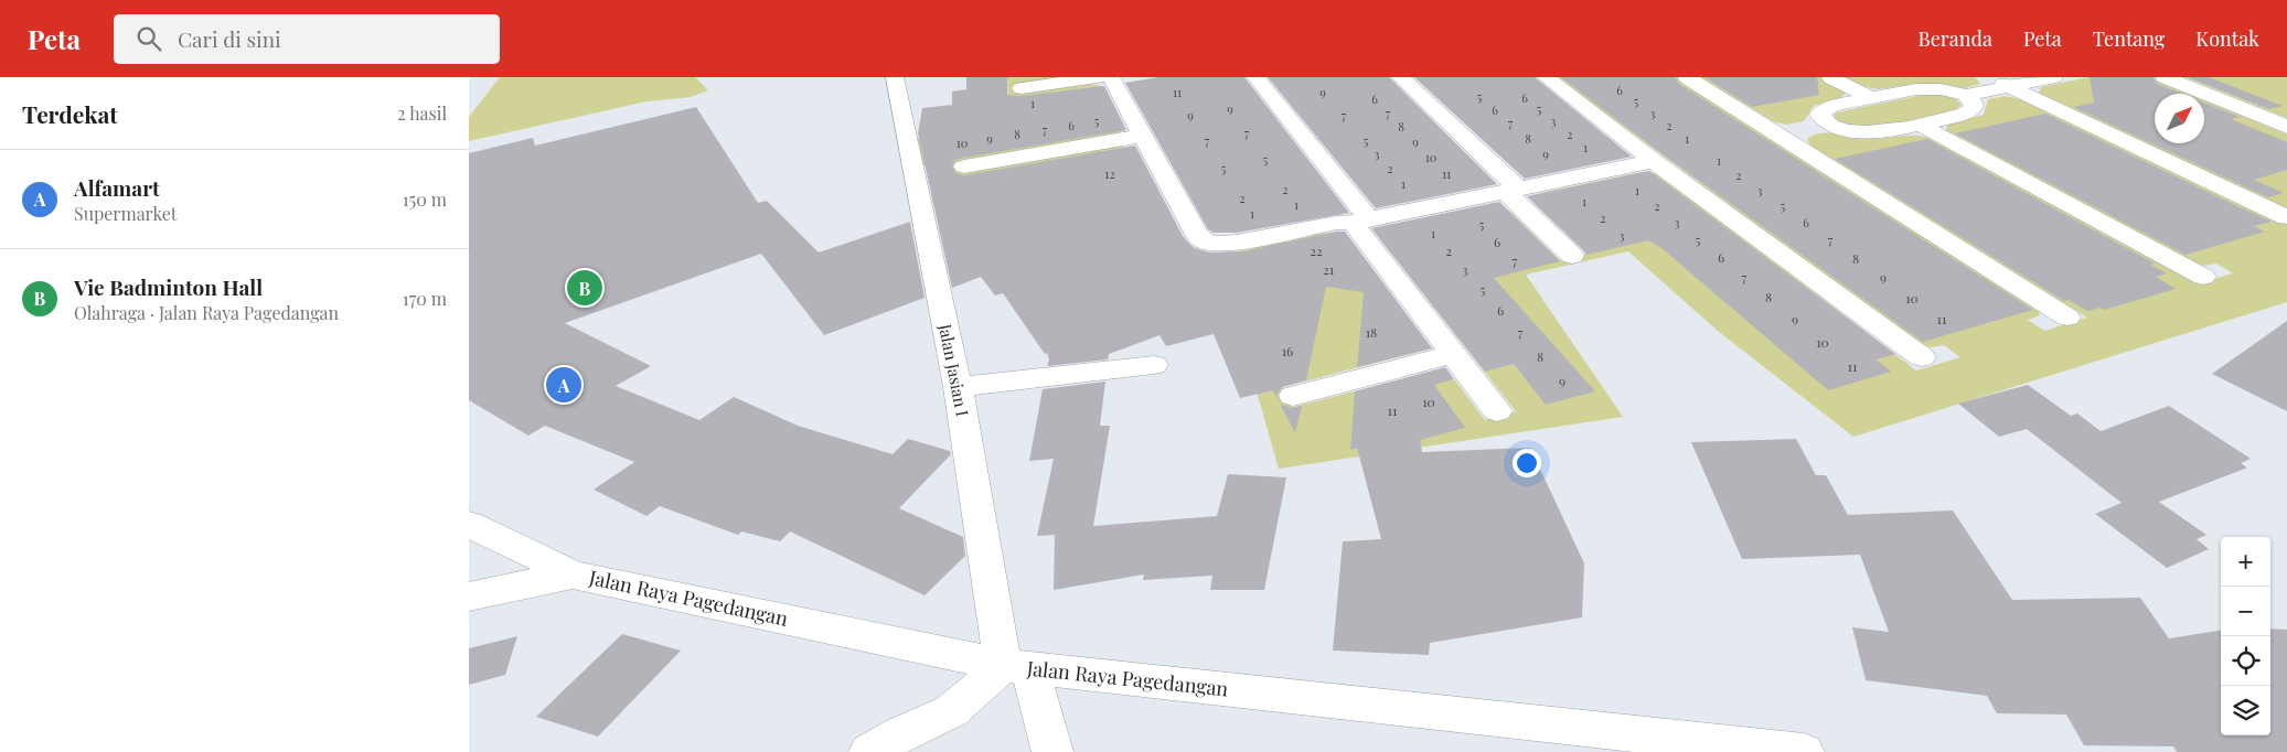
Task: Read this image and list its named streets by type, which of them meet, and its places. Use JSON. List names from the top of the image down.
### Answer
{
  "streets": {
    "street": ["Jalan Jasian I", "Jalan Raya Pagedangan"]
  },
  "crossings": [
    ["Jalan Jasian I", "Jalan Raya Pagedangan"]
  ],
  "house_numbers": [
    "6",
    "11",
    "9",
    "5",
    "6",
    "6",
    "5",
    "1",
    "9",
    "5",
    "6",
    "7",
    "3",
    "9",
    "7",
    "5",
    "3",
    "7",
    "6",
    "2",
    "8",
    "7",
    "7",
    "8",
    "2",
    "9",
    "8",
    "1",
    "7",
    "5",
    "9",
    "10",
    "1",
    "3",
    "9",
    "10",
    "5",
    "1",
    "5",
    "2",
    "12",
    "11",
    "2",
    "1",
    "2",
    "1",
    "3",
    "2",
    "1",
    "1",
    "2",
    "5",
    "1",
    "2",
    "3",
    "6",
    "5",
    "1",
    "3",
    "5",
    "7",
    "6",
    "22",
    "2",
    "6",
    "8",
    "7",
    "21",
    "3",
    "7",
    "9",
    "5",
    "8",
    "10",
    "6",
    "9",
    "11",
    "18",
    "7",
    "10",
    "16",
    "8",
    "11",
    "9",
    "10",
    "11"
  ],
  "north": "top right",
  "page": {
    "header": "Peta",
    "search": "Cari di sini",
    "nav": [
      "Beranda",
      "Peta",
      "Tentang",
      "Kontak"
    ],
    "heading": ["Terdekat", "2 hasil"],
    "list": [
      {
        "mark": "A",
        "name": "Alfamart",
        "note": "Supermarket",
        "value": "150 m"
      },
      {
        "mark": "B",
        "name": "Vie Badminton Hall",
        "note": "Olahraga · Jalan Raya Pagedangan",
        "value": "170 m"
      }
    ],
    "pins": ["B", "A"],
    "map_buttons": ["+", "−"]
  }
}
